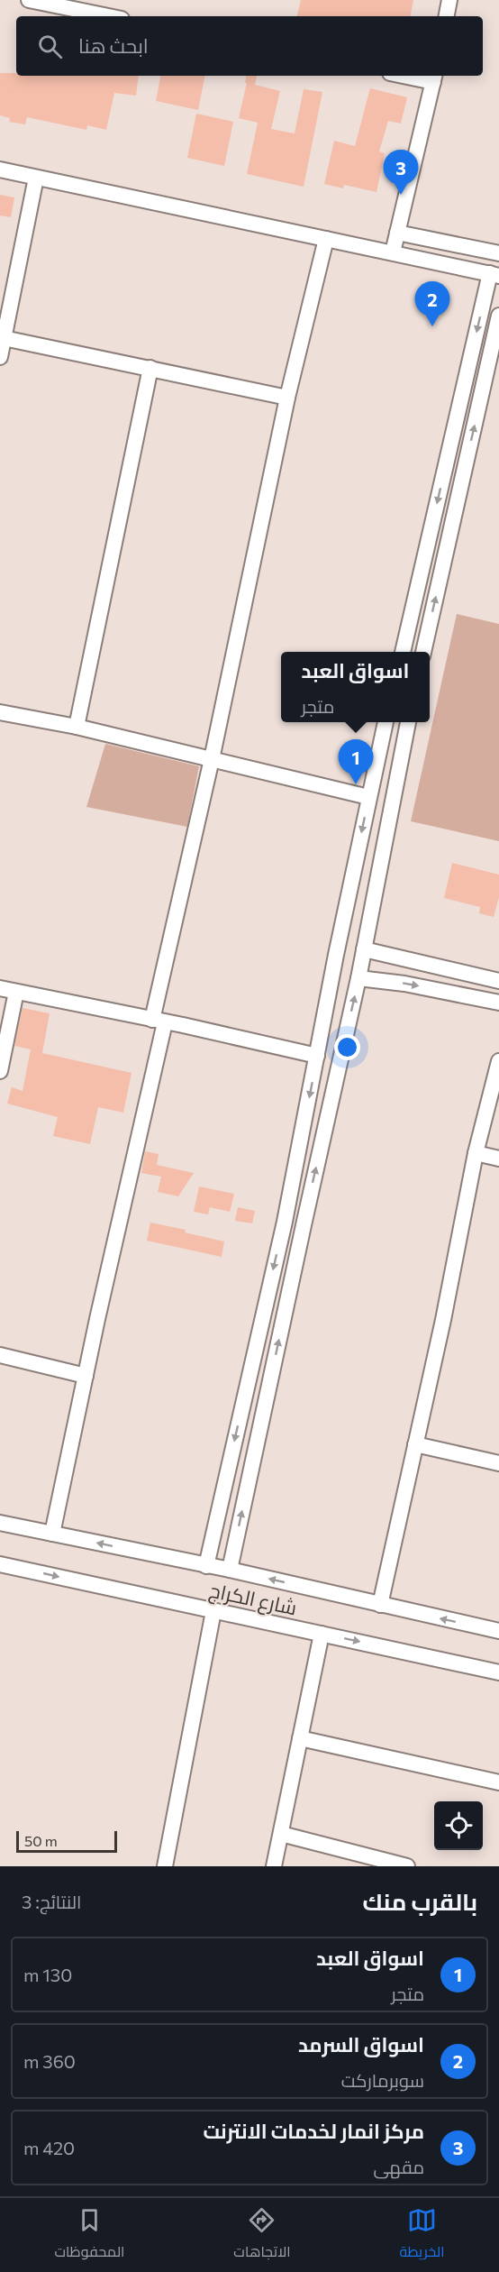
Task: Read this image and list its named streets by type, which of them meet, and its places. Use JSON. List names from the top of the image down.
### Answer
{
  "streets": {
    "street": ["شارع الكراج"]
  },
  "scale_bar": "50 m",
  "page": {
    "search": "ابحث هنا",
    "pins": ["3", "2", "1"],
    "popup": ["اسواق العبد", "متجر"],
    "scale": "50 m",
    "heading": ["بالقرب منك", "النتائج: 3"],
    "list": [
      {
        "mark": "1",
        "name": "اسواق العبد",
        "note": "متجر",
        "value": "130 m"
      },
      {
        "mark": "2",
        "name": "اسواق السرمد",
        "note": "سوبرماركت",
        "value": "360 m"
      },
      {
        "mark": "3",
        "name": "مركز انمار لخدمات الانترنت",
        "note": "مقهى",
        "value": "420 m"
      }
    ],
    "nav": ["الخريطة", "الاتجاهات", "المحفوظات"]
  }
}
